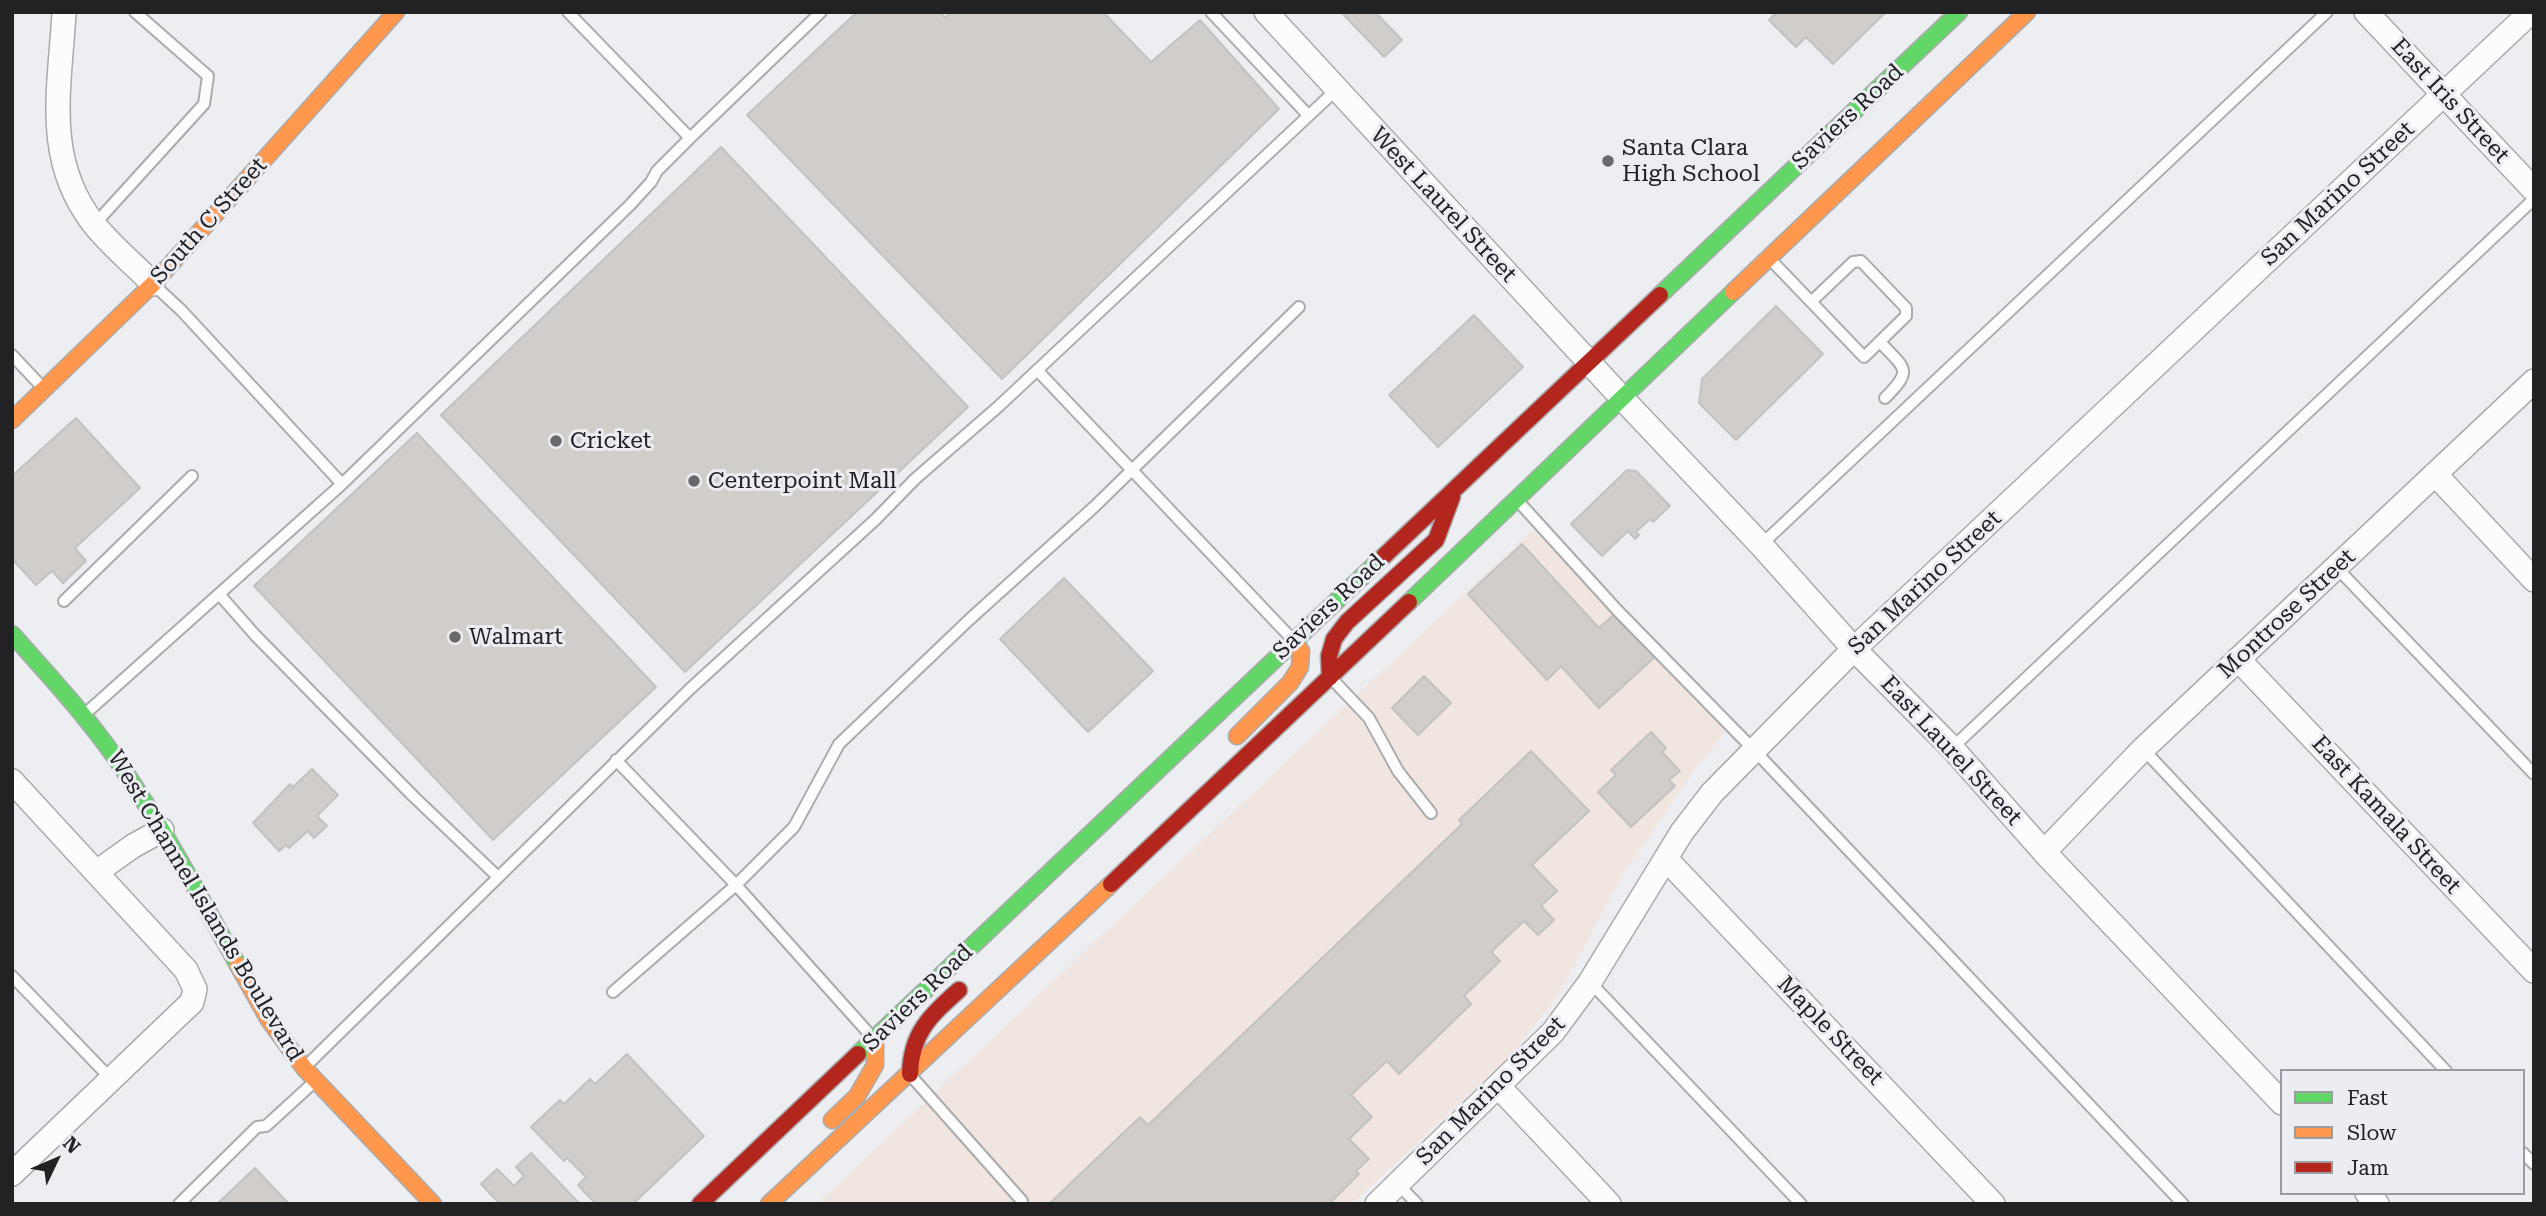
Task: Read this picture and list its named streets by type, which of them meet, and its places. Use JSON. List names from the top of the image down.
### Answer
{
  "streets": {
    "main road": ["Saviers Road", "South C Street", "West Channel Islands Boulevard"],
    "street": [
      "East Iris Street",
      "San Marino Street",
      "West Laurel Street",
      "Montrose Street",
      "East Laurel Street",
      "East Kamala Street",
      "Maple Street"
    ]
  },
  "crossings": [
    ["East Iris Street", "San Marino Street"],
    ["Saviers Road", "West Laurel Street"],
    ["Saviers Road", "East Laurel Street"],
    ["San Marino Street", "East Laurel Street"],
    ["San Marino Street", "Maple Street"],
    ["West Laurel Street", "East Laurel Street"],
    ["Montrose Street", "East Laurel Street"],
    ["Montrose Street", "East Kamala Street"]
  ],
  "places": [
    "Santa Clara High School",
    "Cricket",
    "Centerpoint Mall",
    "Walmart"
  ],
  "legend": ["Fast", "Slow", "Jam"],
  "north": "top right"
}
